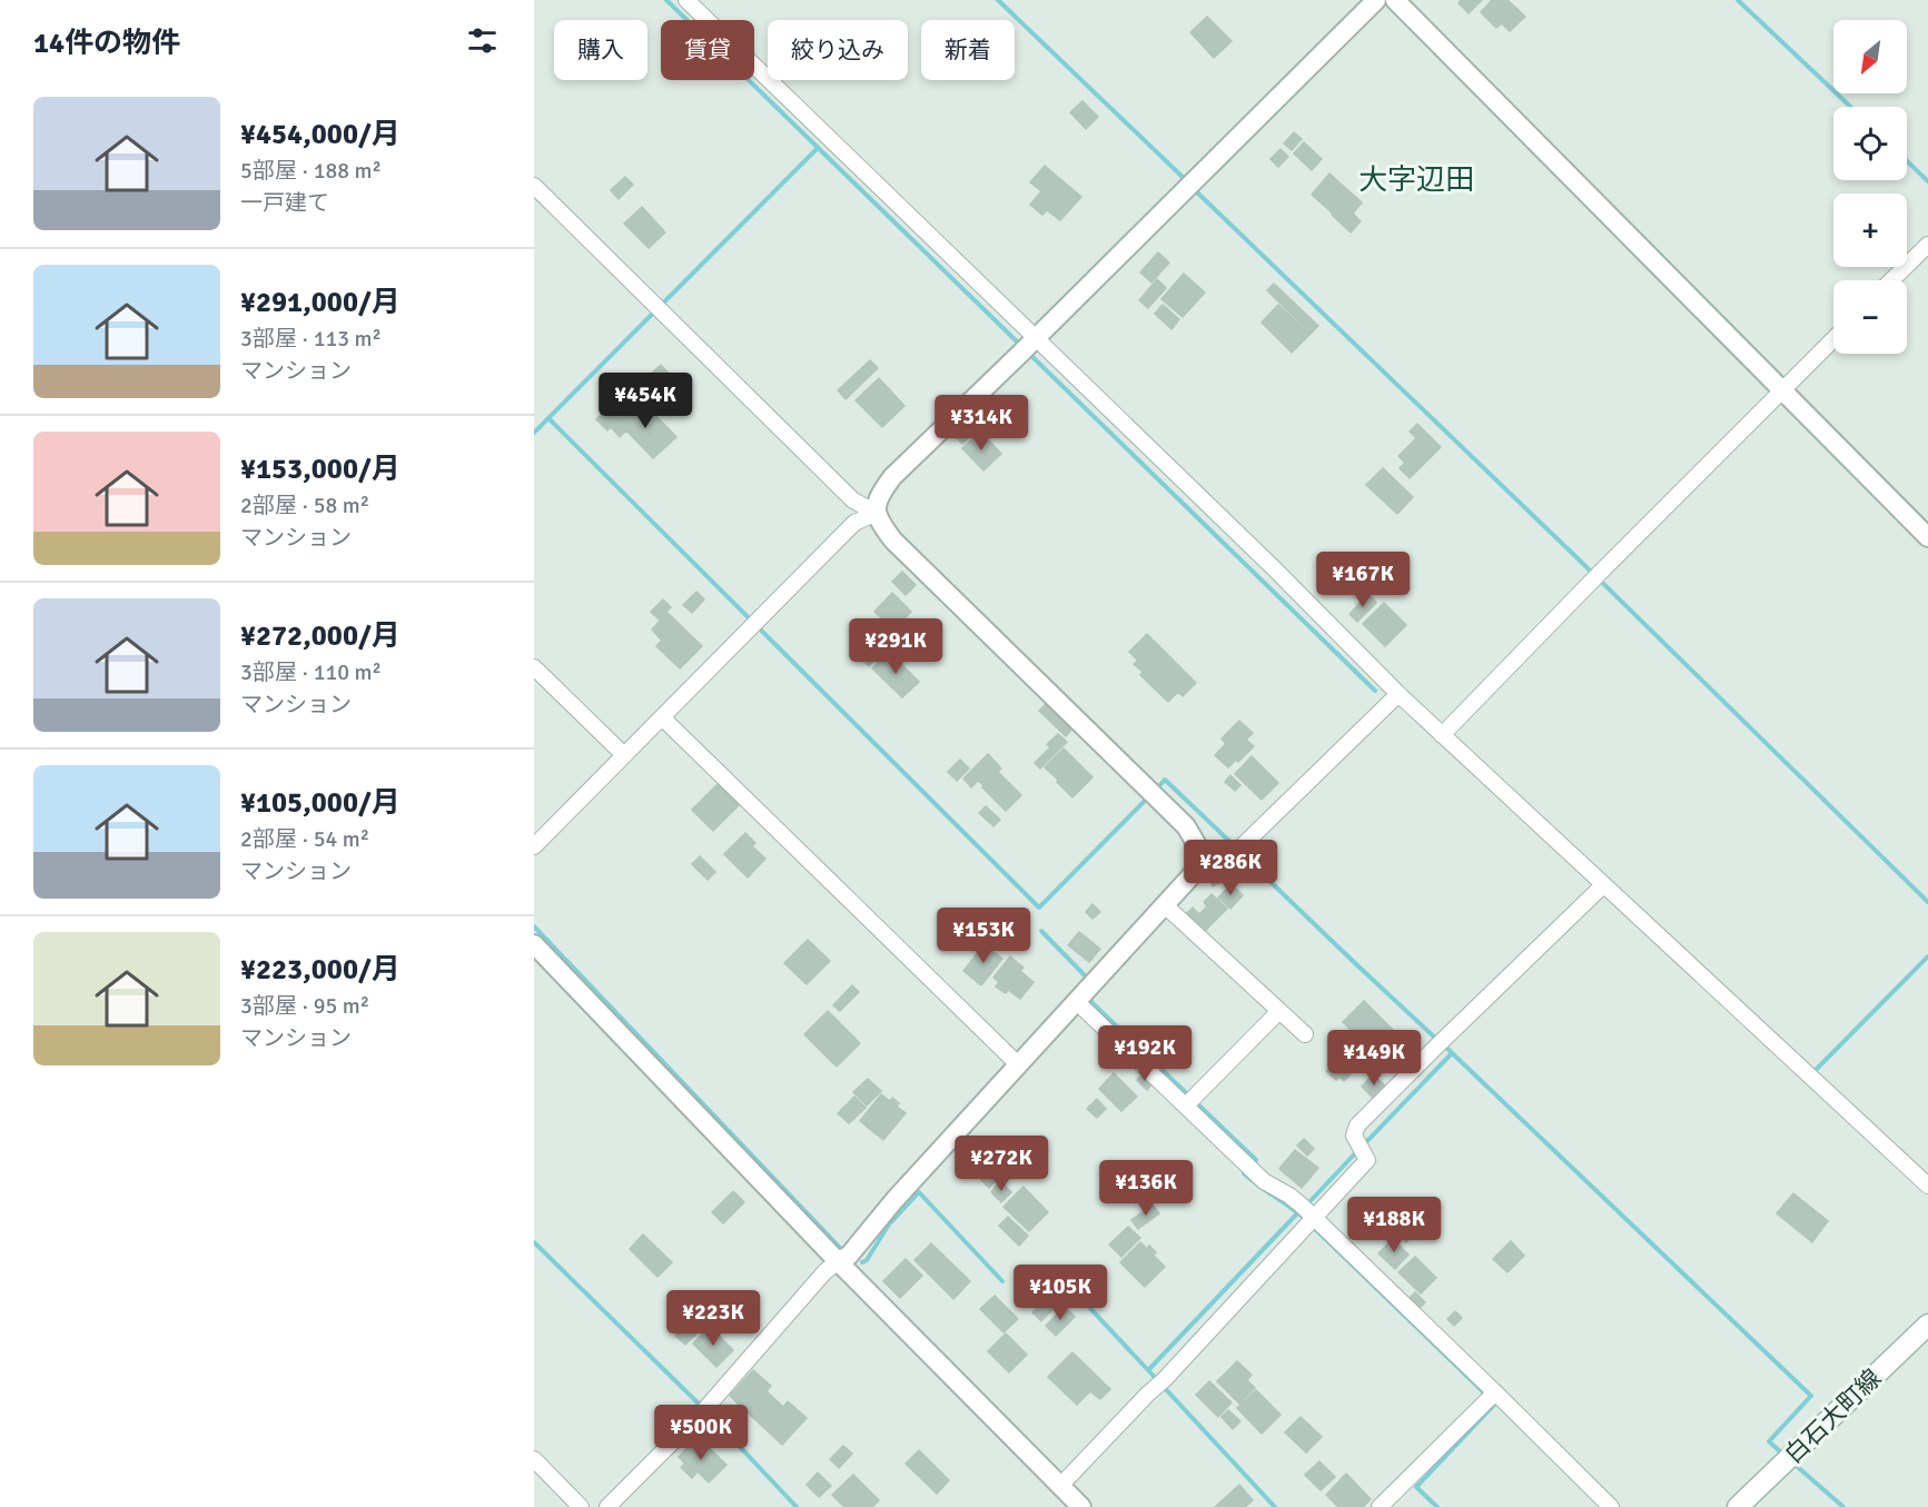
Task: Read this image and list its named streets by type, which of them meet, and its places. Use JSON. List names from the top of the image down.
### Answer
{
  "streets": {
    "main road": ["白石大町線"]
  },
  "districts": ["大字辺田"],
  "north": "bottom left",
  "page": {
    "heading": "14件の物件",
    "map_buttons": ["+", "−"],
    "chip": [
      "購入",
      "賃貸",
      "絞り込み",
      "新着"
    ],
    "list": [
      {
        "name": "¥454,000/月",
        "note": "5部屋 · 188 m² · 一戸建て"
      },
      {
        "name": "¥291,000/月",
        "note": "3部屋 · 113 m² · マンション"
      },
      {
        "name": "¥153,000/月",
        "note": "2部屋 · 58 m² · マンション"
      },
      {
        "name": "¥272,000/月",
        "note": "3部屋 · 110 m² · マンション"
      },
      {
        "name": "¥105,000/月",
        "note": "2部屋 · 54 m² · マンション"
      },
      {
        "name": "¥223,000/月",
        "note": "3部屋 · 95 m² · マンション"
      }
    ],
    "price": [
      "¥454K",
      "¥314K",
      "¥167K",
      "¥291K",
      "¥286K",
      "¥153K",
      "¥192K",
      "¥149K",
      "¥272K",
      "¥136K",
      "¥188K",
      "¥105K",
      "¥223K",
      "¥500K"
    ]
  }
}
